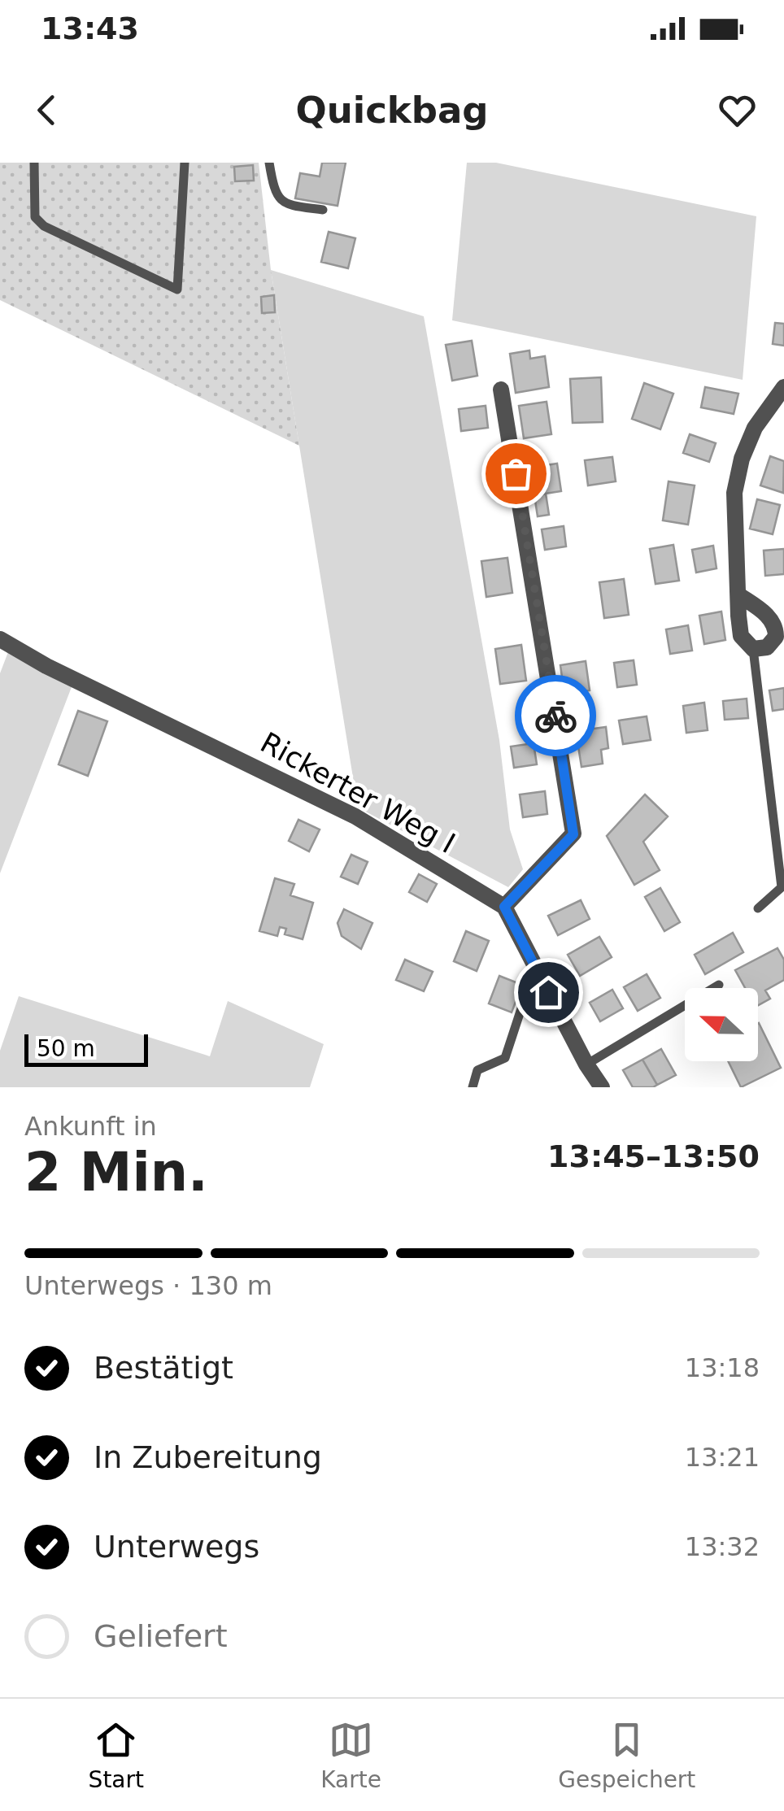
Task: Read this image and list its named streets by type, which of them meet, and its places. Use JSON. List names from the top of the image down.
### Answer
{
  "streets": {
    "street": ["Rickerter Weg I"]
  },
  "scale_bar": "50 m",
  "north": "left",
  "page": {
    "status": "13:43",
    "header": "Quickbag",
    "scale": "50 m",
    "heading": ["2 Min.", "Ankunft in", "13:45–13:50"],
    "bar": "Unterwegs · 130 m",
    "list": [
      ["Bestätigt", "13:18"],
      ["In Zubereitung", "13:21"],
      ["Unterwegs", "13:32"],
      "Geliefert"
    ],
    "tabs": ["Start", "Karte", "Gespeichert"]
  }
}
